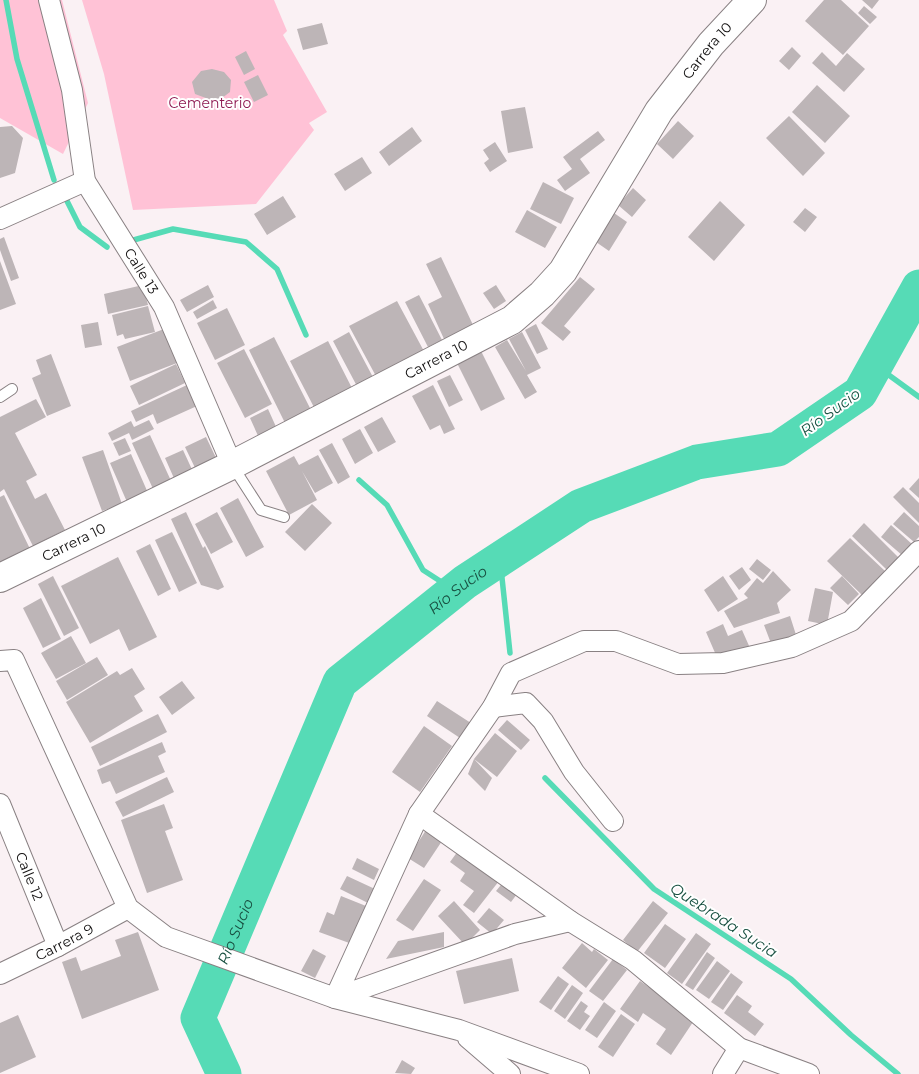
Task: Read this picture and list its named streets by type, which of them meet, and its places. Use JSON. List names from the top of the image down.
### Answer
{
  "streets": {
    "main road": ["Carrera 10"],
    "street": ["Calle 13", "Calle 12", "Carrera 9"]
  },
  "crossings": [
    ["Carrera 10", "Calle 13"],
    ["Calle 12", "Carrera 9"]
  ],
  "water": ["Río Sucio", "Quebrada Sucia"],
  "parks": ["Cementerio"]
}
